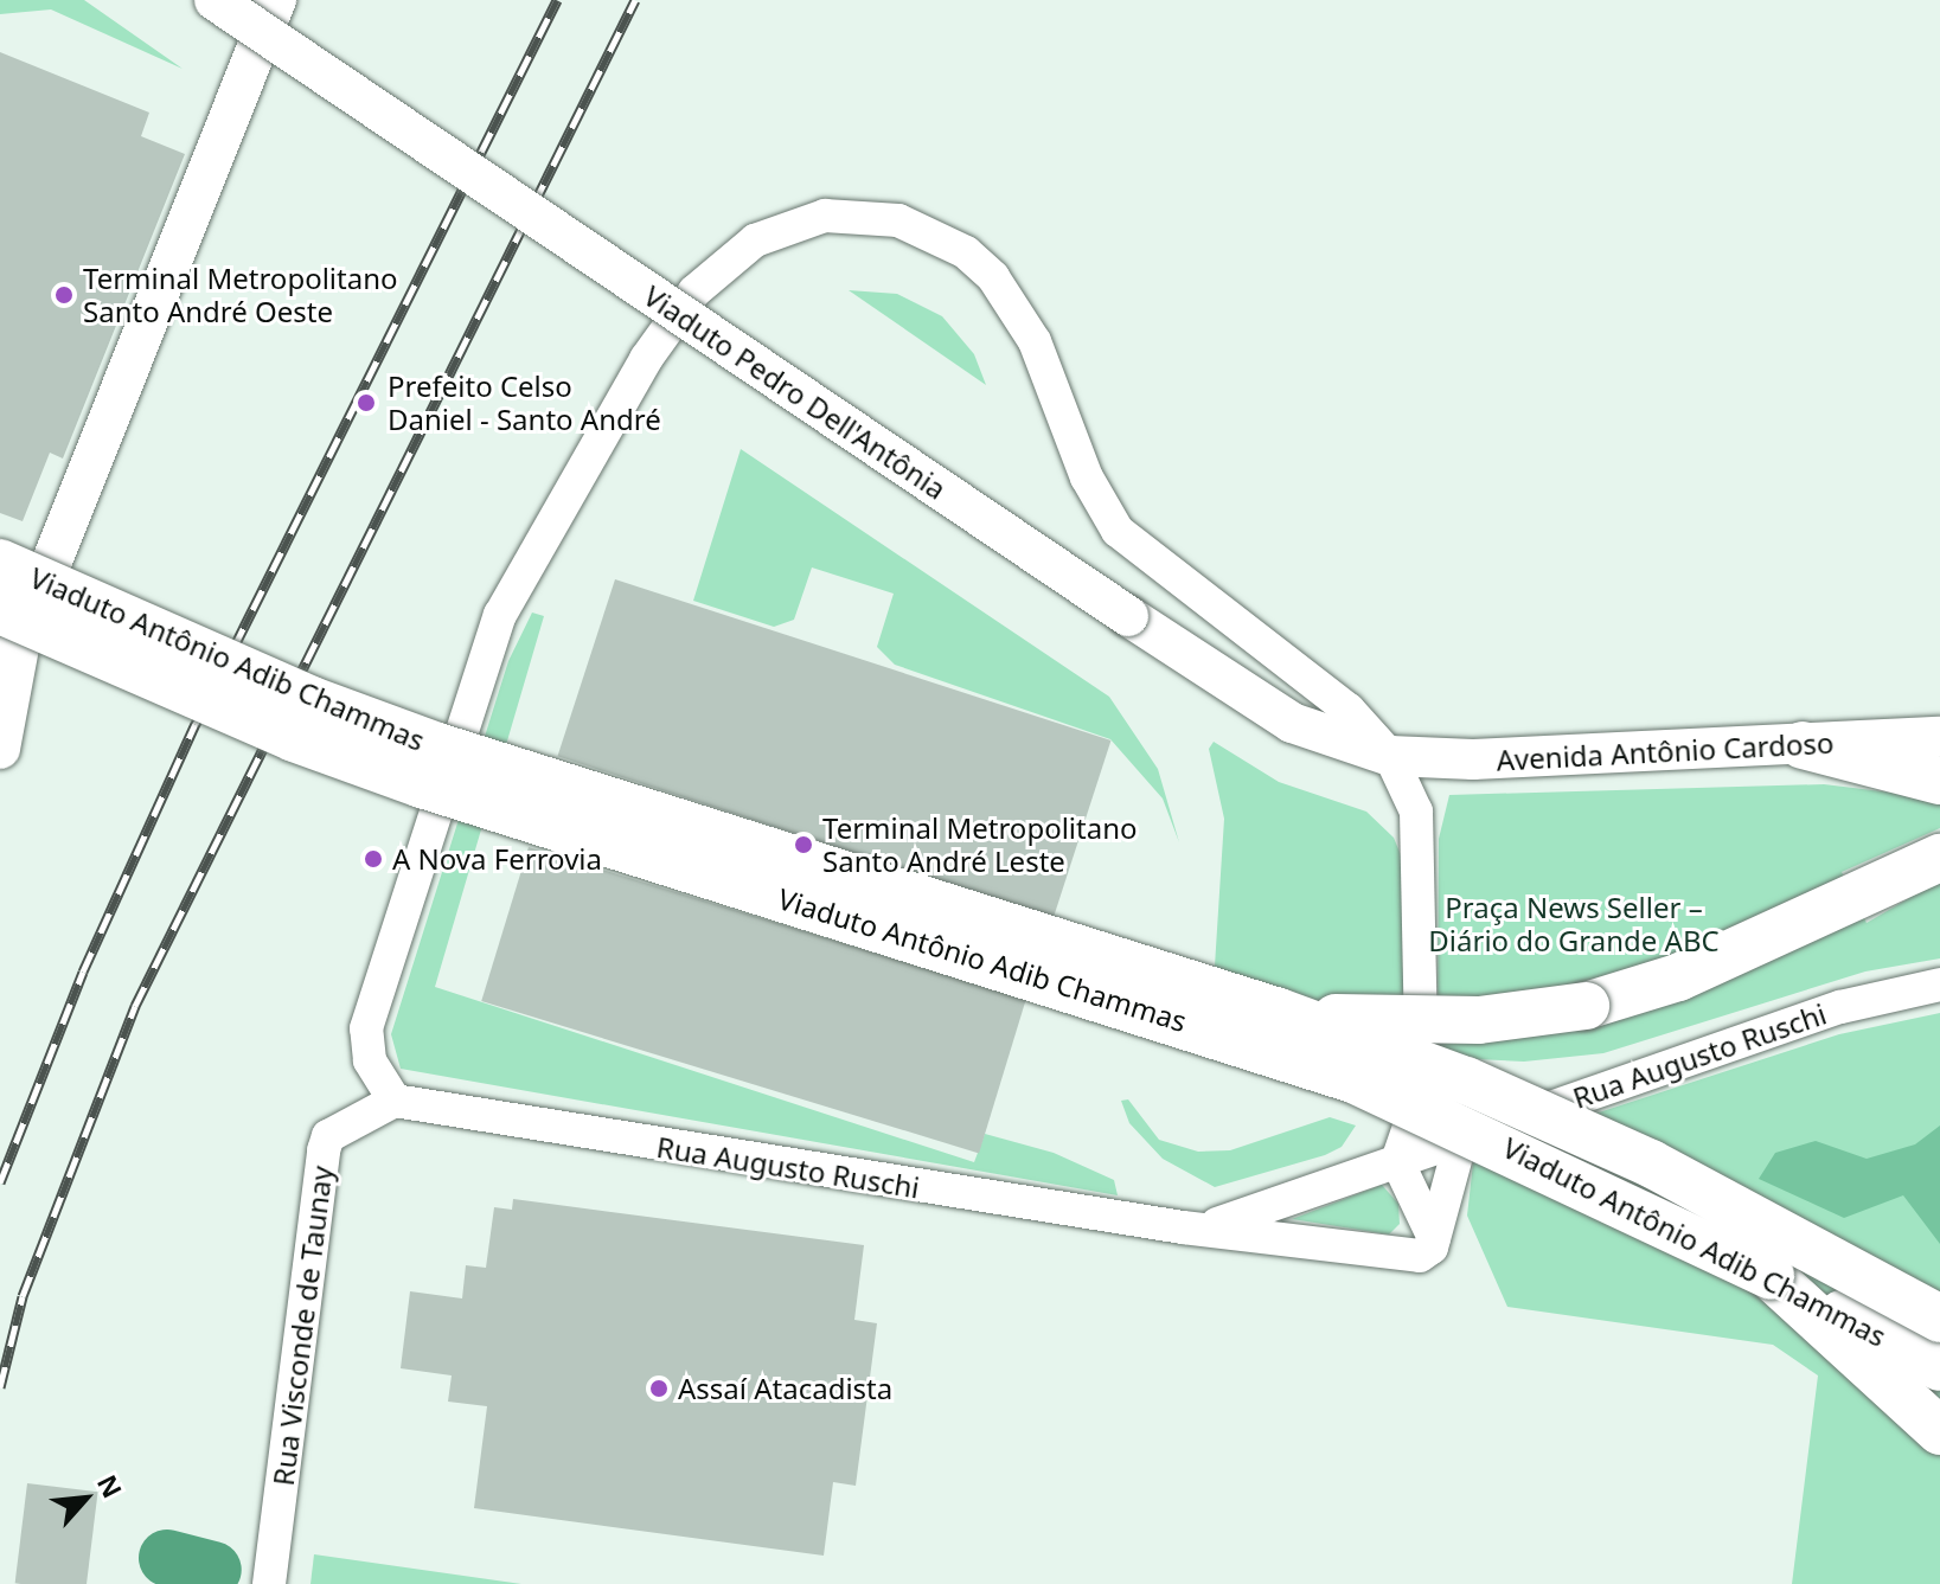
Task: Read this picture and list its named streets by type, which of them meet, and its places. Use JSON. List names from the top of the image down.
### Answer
{
  "streets": {
    "highway": ["Viaduto Antônio Adib Chammas"],
    "main road": ["Viaduto Pedro Dell'Antônia", "Avenida Antônio Cardoso"],
    "street": ["Rua Augusto Ruschi", "Rua Visconde de Taunay"]
  },
  "crossings": [
    ["Viaduto Pedro Dell'Antônia", "Avenida Antônio Cardoso"],
    ["Rua Augusto Ruschi", "Rua Visconde de Taunay"]
  ],
  "parks": ["Praça News Seller – Diário do Grande ABC"],
  "places": [
    "Terminal Metropolitano Santo André Oeste",
    "Prefeito Celso Daniel - Santo André",
    "Terminal Metropolitano Santo André Leste",
    "A Nova Ferrovia",
    "Assaí Atacadista"
  ],
  "north": "top right"
}
